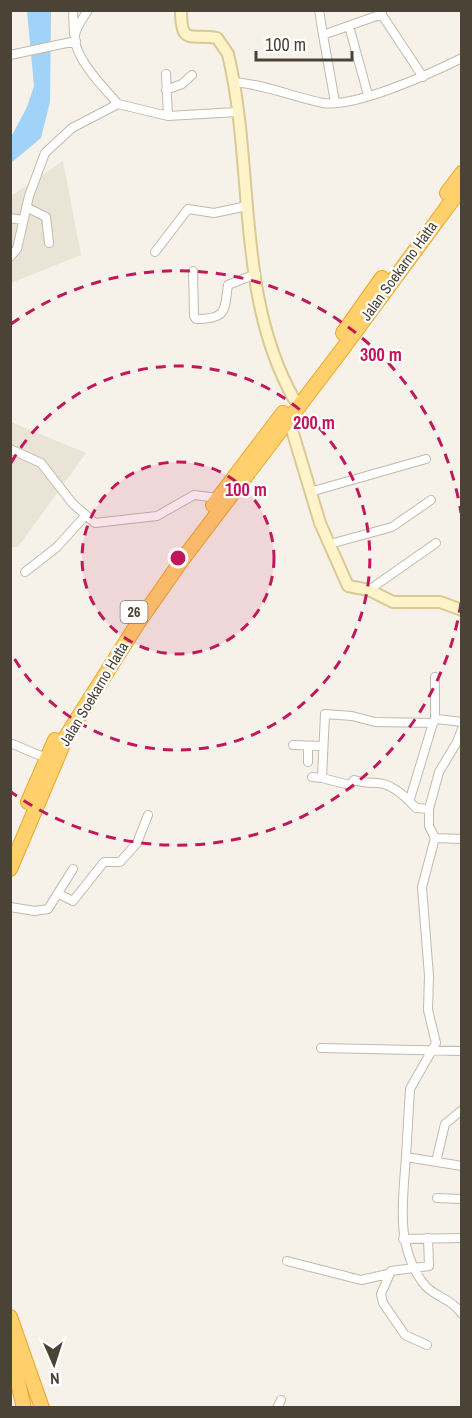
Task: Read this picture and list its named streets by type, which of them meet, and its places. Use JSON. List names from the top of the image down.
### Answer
{
  "streets": {
    "highway": ["Jalan Soekarno Hatta", "26"]
  },
  "scale_bar": "100 m",
  "north": "bottom",
  "rings": ["300 m", "200 m", "100 m"]
}
